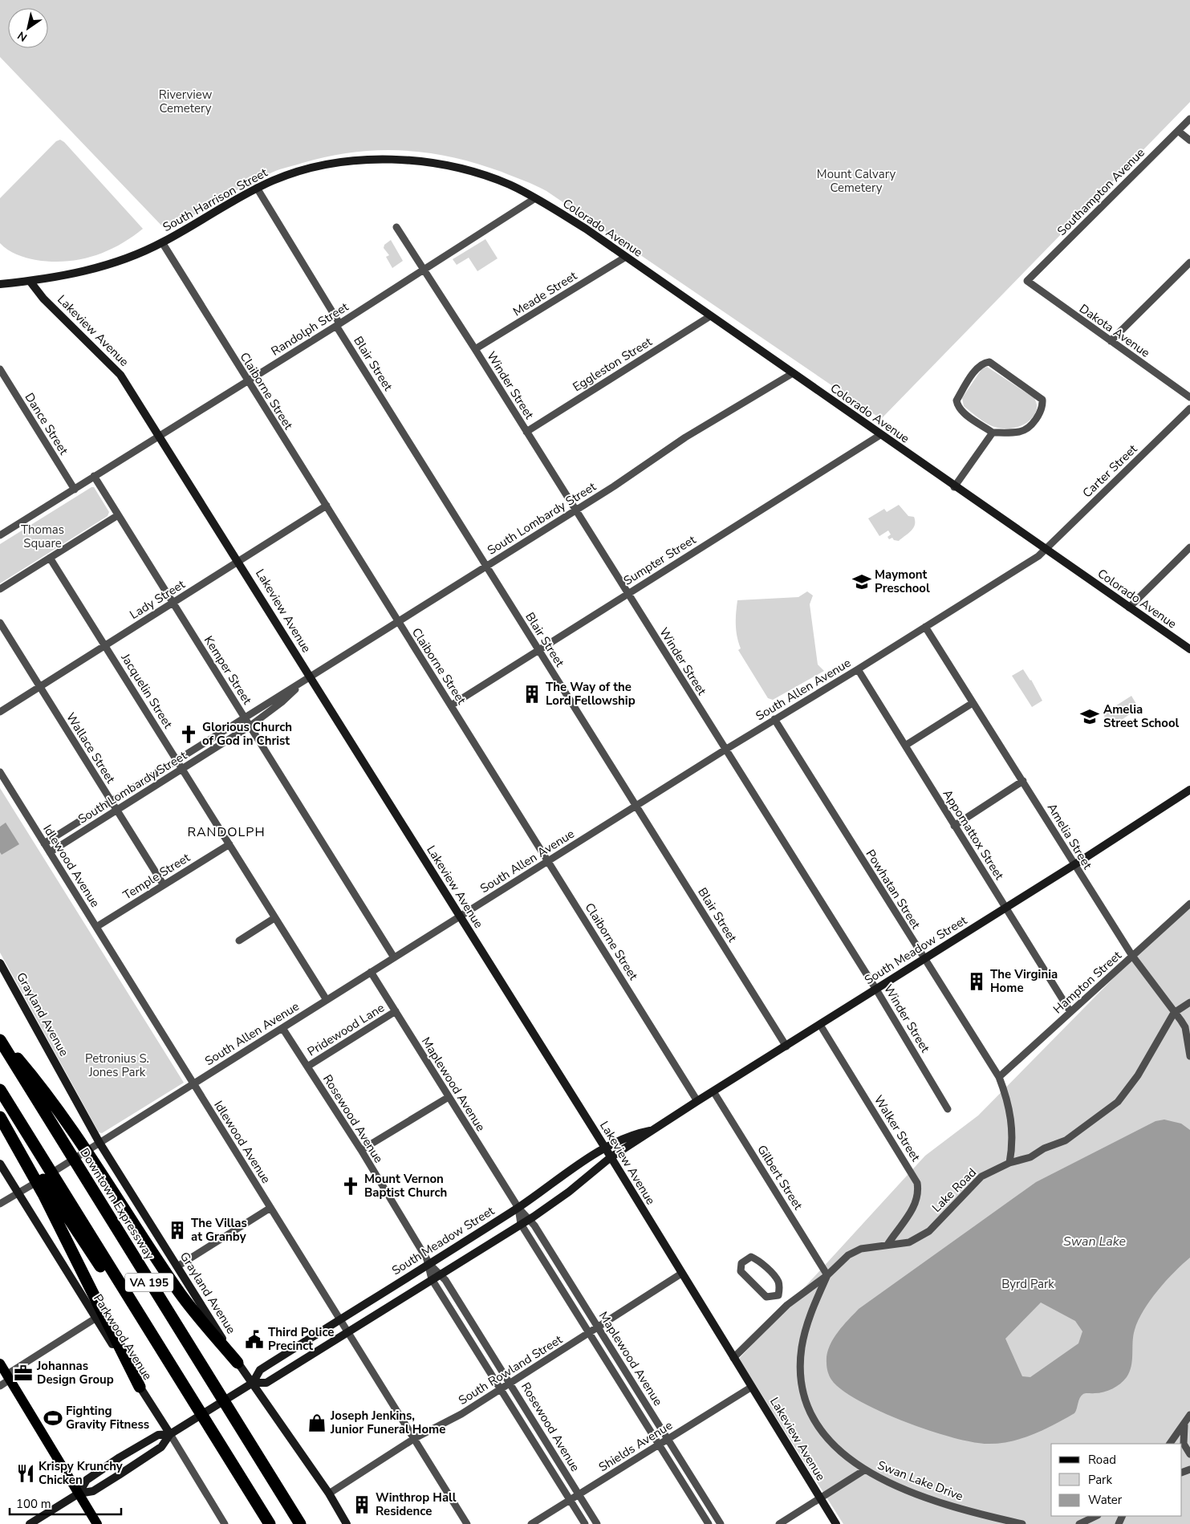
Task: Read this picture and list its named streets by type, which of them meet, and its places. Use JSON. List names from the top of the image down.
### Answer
{
  "streets": {
    "highway": ["Downtown Expressway", "VA 195"],
    "street": [
      "Southampton Avenue",
      "South Harrison Street",
      "Colorado Avenue",
      "Meade Street",
      "Randolph Street",
      "Lakeview Avenue",
      "Dakota Avenue",
      "Blair Street",
      "Eggleston Street",
      "Winder Street",
      "Claiborne Street",
      "Dance Street",
      "Carter Street",
      "South Lombardy Street",
      "Sumpter Street",
      "Lady Street",
      "Kemper Street",
      "South Allen Avenue",
      "Jacquelin Street",
      "Wallace Street",
      "Appomattox Street",
      "Amelia Street",
      "Idlewood Avenue",
      "Temple Street",
      "Powhatan Street",
      "South Meadow Street",
      "Hampton Street",
      "Grayland Avenue",
      "Pridewood Lane",
      "Maplewood Avenue",
      "Rosewood Avenue",
      "Walker Street",
      "Gilbert Street",
      "Lake Road",
      "Parkwood Avenue",
      "South Rowland Street",
      "Shields Avenue",
      "Swan Lake Drive"
    ]
  },
  "crossings": [
    ["Southampton Avenue", "Dakota Avenue"],
    ["South Harrison Street", "Colorado Avenue"],
    ["South Harrison Street", "Randolph Street"],
    ["South Harrison Street", "Lakeview Avenue"],
    ["South Harrison Street", "Blair Street"],
    ["South Harrison Street", "Claiborne Street"],
    ["Colorado Avenue", "Meade Street"],
    ["Colorado Avenue", "Randolph Street"],
    ["Colorado Avenue", "Eggleston Street"],
    ["Colorado Avenue", "Carter Street"],
    ["Colorado Avenue", "South Lombardy Street"],
    ["Colorado Avenue", "Sumpter Street"],
    ["Colorado Avenue", "South Allen Avenue"],
    ["Meade Street", "Winder Street"],
    ["Randolph Street", "Lakeview Avenue"],
    ["Randolph Street", "Blair Street"],
    ["Randolph Street", "Winder Street"],
    ["Randolph Street", "Claiborne Street"],
    ["Randolph Street", "Dance Street"],
    ["Randolph Street", "Kemper Street"],
    ["Lakeview Avenue", "South Lombardy Street"],
    ["Lakeview Avenue", "Lady Street"],
    ["Lakeview Avenue", "South Allen Avenue"],
    ["Lakeview Avenue", "South Meadow Street"],
    ["Lakeview Avenue", "Lake Road"],
    ["Lakeview Avenue", "South Rowland Street"],
    ["Lakeview Avenue", "Shields Avenue"],
    ["Blair Street", "South Lombardy Street"],
    ["Blair Street", "Sumpter Street"],
    ["Blair Street", "South Allen Avenue"],
    ["Blair Street", "South Meadow Street"],
    ["Eggleston Street", "Winder Street"],
    ["Winder Street", "South Lombardy Street"],
    ["Winder Street", "Sumpter Street"],
    ["Winder Street", "South Allen Avenue"],
    ["Winder Street", "South Meadow Street"],
    ["Claiborne Street", "South Lombardy Street"],
    ["Claiborne Street", "Sumpter Street"],
    ["Claiborne Street", "Lady Street"],
    ["Claiborne Street", "South Allen Avenue"],
    ["Claiborne Street", "South Meadow Street"],
    ["Carter Street", "South Allen Avenue"],
    ["South Lombardy Street", "Kemper Street"],
    ["South Lombardy Street", "Jacquelin Street"],
    ["South Lombardy Street", "Wallace Street"],
    ["South Lombardy Street", "Idlewood Avenue"],
    ["Lady Street", "Kemper Street"],
    ["Lady Street", "Jacquelin Street"],
    ["Lady Street", "Wallace Street"],
    ["Kemper Street", "South Allen Avenue"],
    ["South Allen Avenue", "Jacquelin Street"],
    ["South Allen Avenue", "Appomattox Street"],
    ["South Allen Avenue", "Amelia Street"],
    ["South Allen Avenue", "Idlewood Avenue"],
    ["South Allen Avenue", "Powhatan Street"],
    ["South Allen Avenue", "Grayland Avenue"],
    ["South Allen Avenue", "Maplewood Avenue"],
    ["South Allen Avenue", "Rosewood Avenue"],
    ["South Allen Avenue", "Parkwood Avenue"],
    ["Jacquelin Street", "Temple Street"],
    ["Wallace Street", "Temple Street"],
    ["Appomattox Street", "South Meadow Street"],
    ["Appomattox Street", "Hampton Street"],
    ["Amelia Street", "South Meadow Street"],
    ["Amelia Street", "Hampton Street"],
    ["Amelia Street", "Lake Road"],
    ["Idlewood Avenue", "Temple Street"],
    ["Idlewood Avenue", "South Meadow Street"],
    ["Idlewood Avenue", "South Rowland Street"],
    ["Powhatan Street", "South Meadow Street"],
    ["Powhatan Street", "Hampton Street"],
    ["Powhatan Street", "Lake Road"],
    ["South Meadow Street", "Grayland Avenue"],
    ["South Meadow Street", "Maplewood Avenue"],
    ["South Meadow Street", "Rosewood Avenue"],
    ["South Meadow Street", "Walker Street"],
    ["South Meadow Street", "Gilbert Street"],
    ["South Meadow Street", "Parkwood Avenue"],
    ["Grayland Avenue", "South Rowland Street"],
    ["Pridewood Lane", "Maplewood Avenue"],
    ["Pridewood Lane", "Rosewood Avenue"],
    ["Maplewood Avenue", "South Rowland Street"],
    ["Maplewood Avenue", "Shields Avenue"],
    ["Rosewood Avenue", "South Rowland Street"],
    ["Rosewood Avenue", "Shields Avenue"],
    ["Walker Street", "Lake Road"],
    ["Gilbert Street", "Lake Road"],
    ["Gilbert Street", "Swan Lake Drive"],
    ["Lake Road", "Swan Lake Drive"]
  ],
  "districts": ["RANDOLPH"],
  "water": ["Swan Lake"],
  "parks": [
    "Riverview Cemetery",
    "Mount Calvary Cemetery",
    "Thomas Square",
    "Petronius S. Jones Park",
    "Byrd Park"
  ],
  "places": {
    "school or university": ["Maymont Preschool", "Amelia Street School"],
    "building": [
      "The Way of the Lord Fellowship",
      "The Virginia Home",
      "The Villas at Granby",
      "Winthrop Hall Residence"
    ],
    "church": ["Glorious Church of God in Christ", "Mount Vernon Baptist Church"],
    "public building": ["Third Police Precinct"],
    "office": ["Johannas Design Group"],
    "sports": ["Fighting Gravity Fitness"],
    "shop": ["Joseph Jenkins, Junior Funeral Home"],
    "restaurant": ["Krispy Krunchy Chicken"]
  },
  "legend": ["Road", "Park", "Water"],
  "scale_bar": "100 m",
  "north": "bottom left"
}
